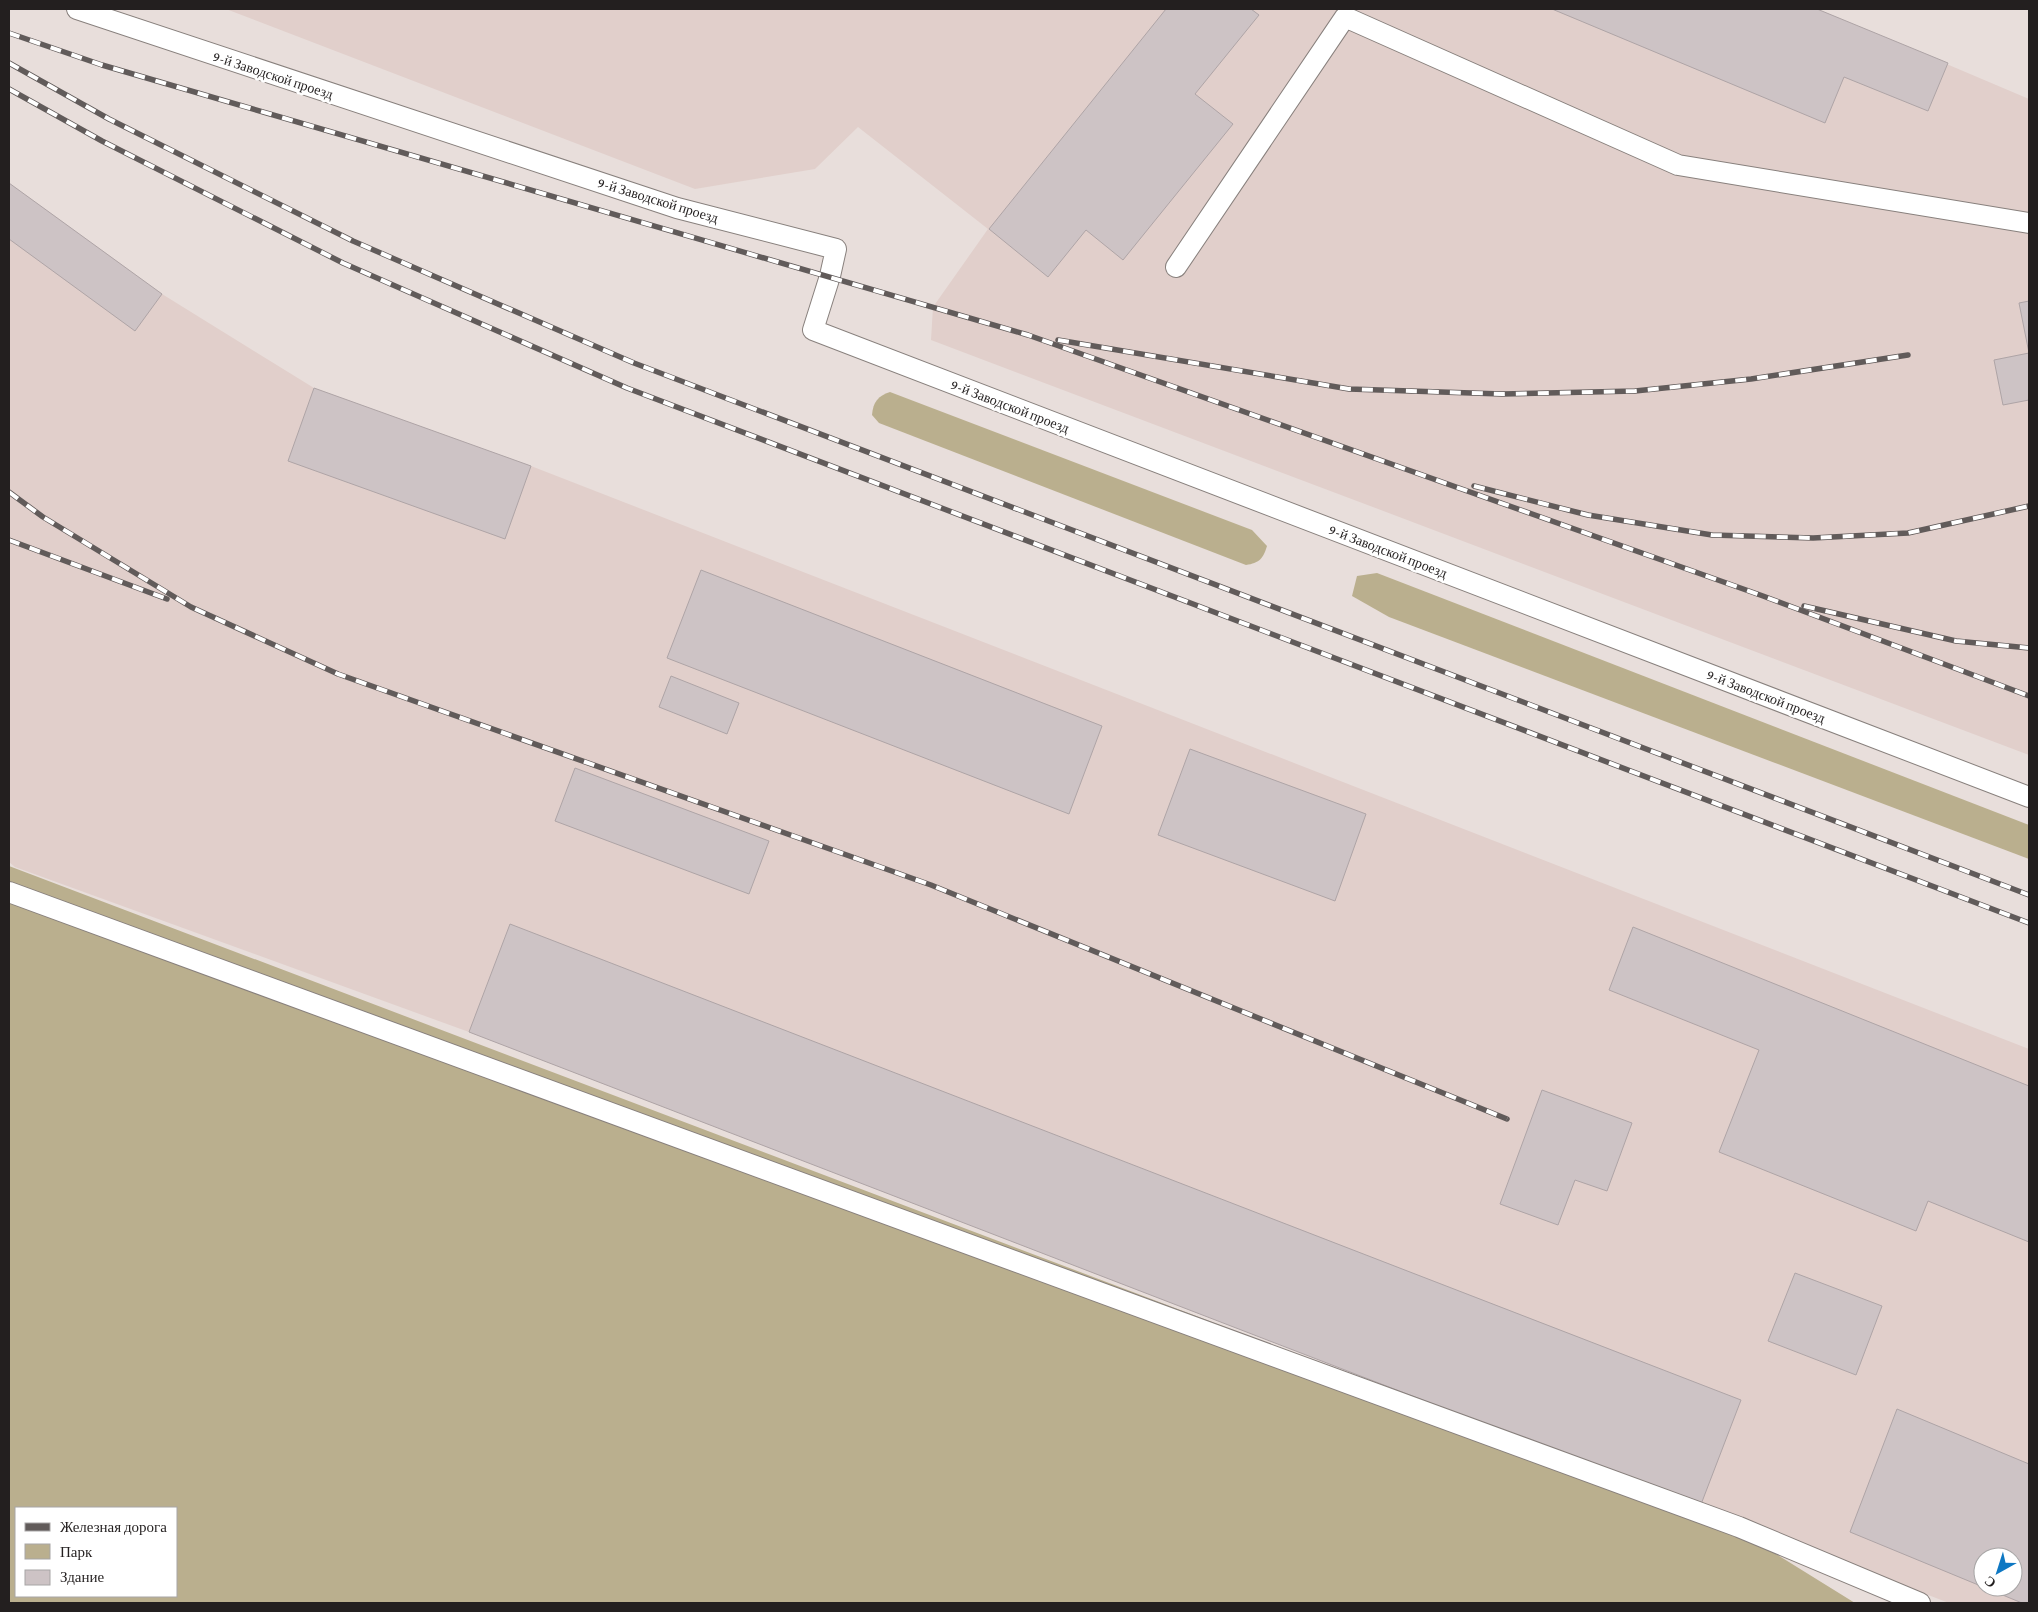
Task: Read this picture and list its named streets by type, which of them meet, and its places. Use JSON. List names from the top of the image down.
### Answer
{
  "streets": {
    "lane": ["9-й Заводской проезд"]
  },
  "legend": ["Железная дорога", "Парк", "Здание"],
  "north": "bottom left"
}
